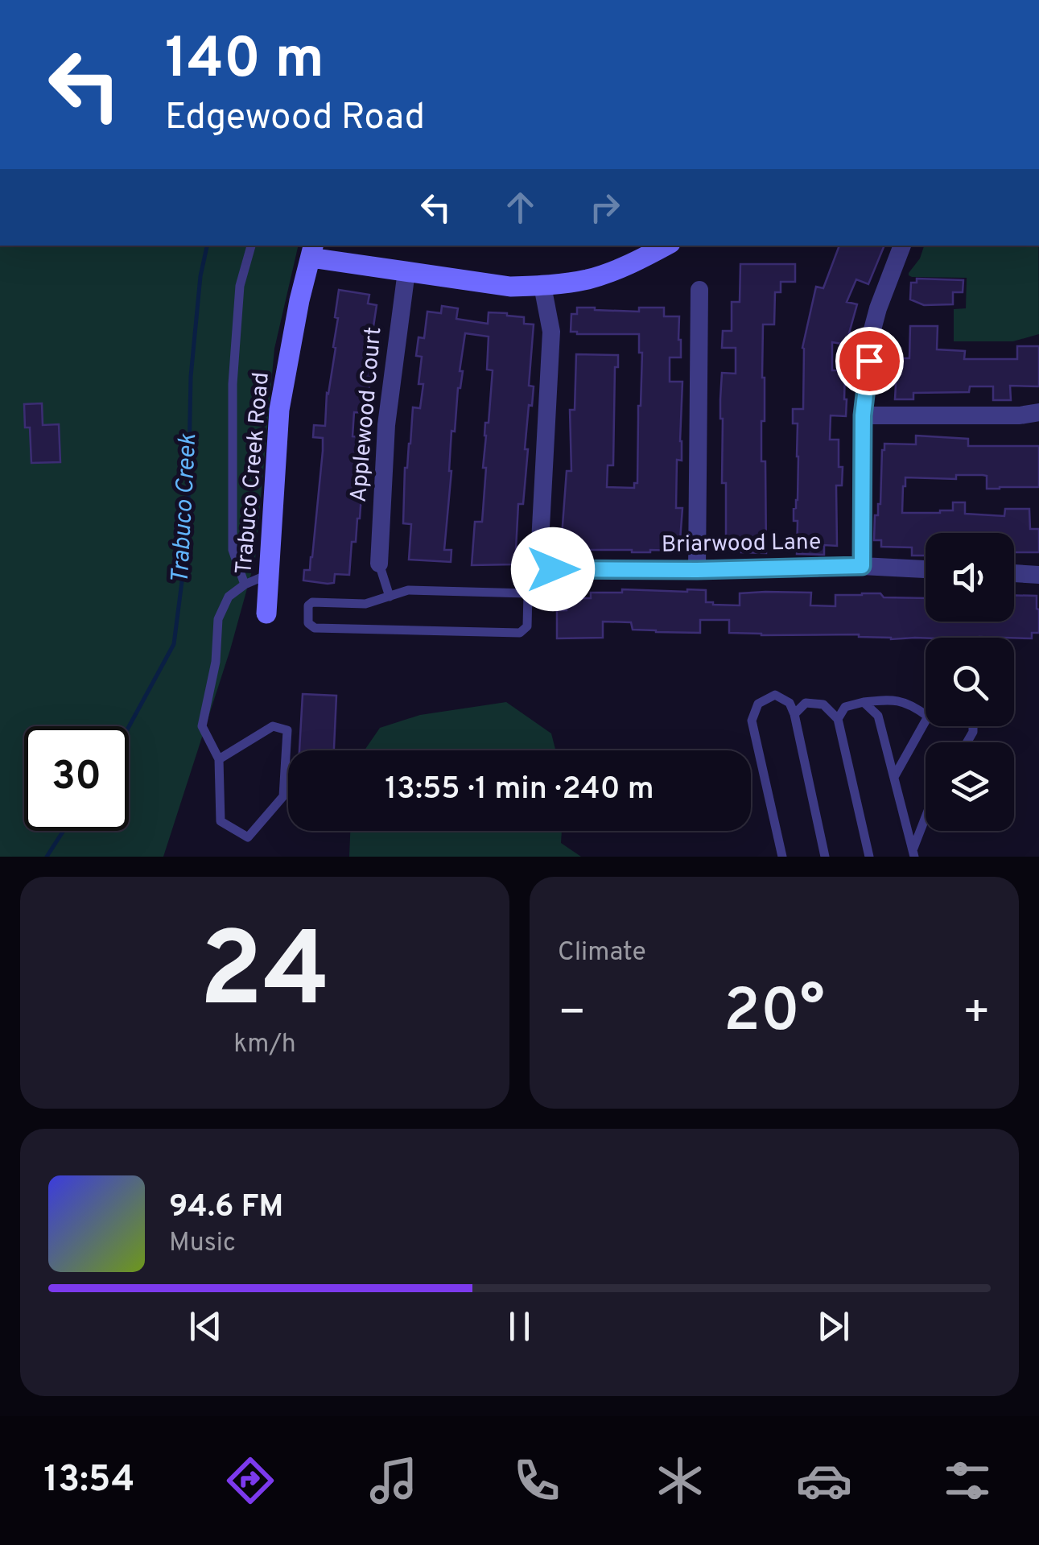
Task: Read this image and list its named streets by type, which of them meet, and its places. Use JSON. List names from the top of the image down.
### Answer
{
  "streets": {
    "street": ["Applewood Court", "Trabuco Creek Road", "Briarwood Lane"]
  },
  "water": ["Trabuco Creek"],
  "page": {
    "turn": ["140 m", "Edgewood Road"],
    "limit": "30",
    "trip": "13:55 · 1 min · 240 m",
    "tile": [
      ["24", "km/h"],
      "Climate"
    ],
    "heat": ["−", "20°", "+"],
    "song": ["94.6 FM", "Music"],
    "tabs": "13:54"
  }
}
